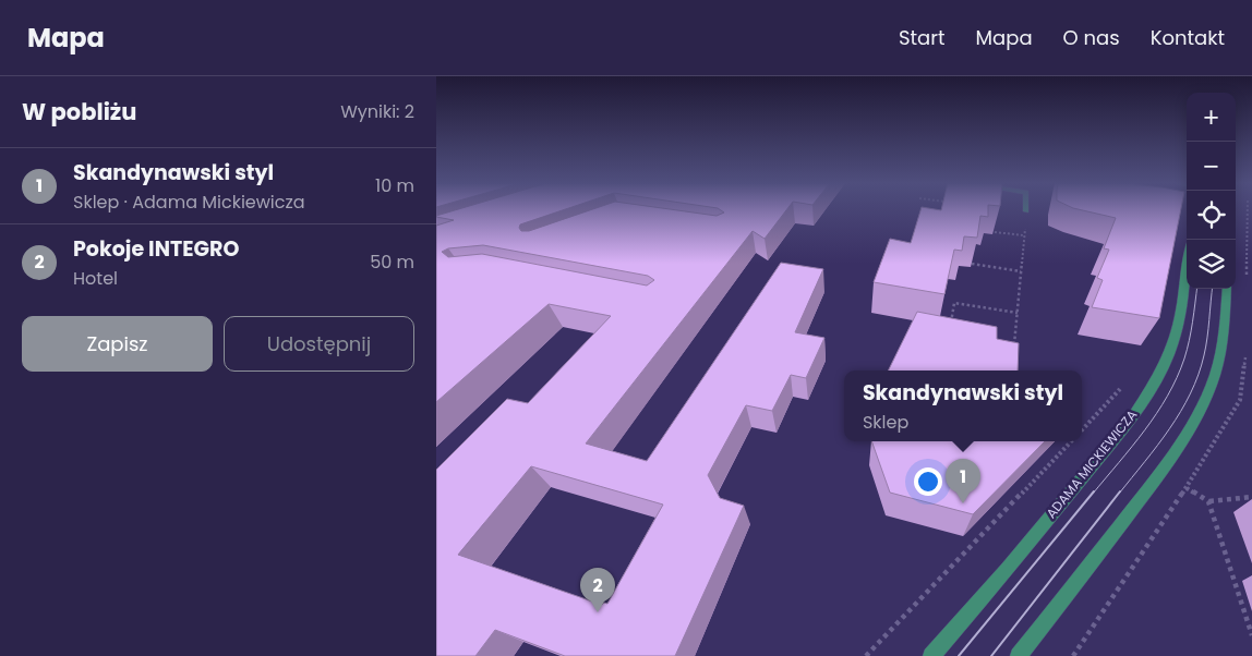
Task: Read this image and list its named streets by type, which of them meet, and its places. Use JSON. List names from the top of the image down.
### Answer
{
  "streets": {
    "street": ["ADAMA MICKIEWICZA"]
  },
  "page": {
    "header": "Mapa",
    "nav": [
      "Start",
      "Mapa",
      "O nas",
      "Kontakt"
    ],
    "heading": ["W pobliżu", "Wyniki: 2"],
    "map_buttons": ["+", "−"],
    "list": [
      {
        "mark": "1",
        "name": "Skandynawski styl",
        "note": "Sklep · Adama Mickiewicza",
        "value": "10 m"
      },
      {
        "mark": "2",
        "name": "Pokoje INTEGRO",
        "note": "Hotel",
        "value": "50 m"
      }
    ],
    "buttons": ["Zapisz", "Udostępnij"],
    "popup": ["Skandynawski styl", "Sklep"],
    "pins": ["1", "2"]
  }
}
